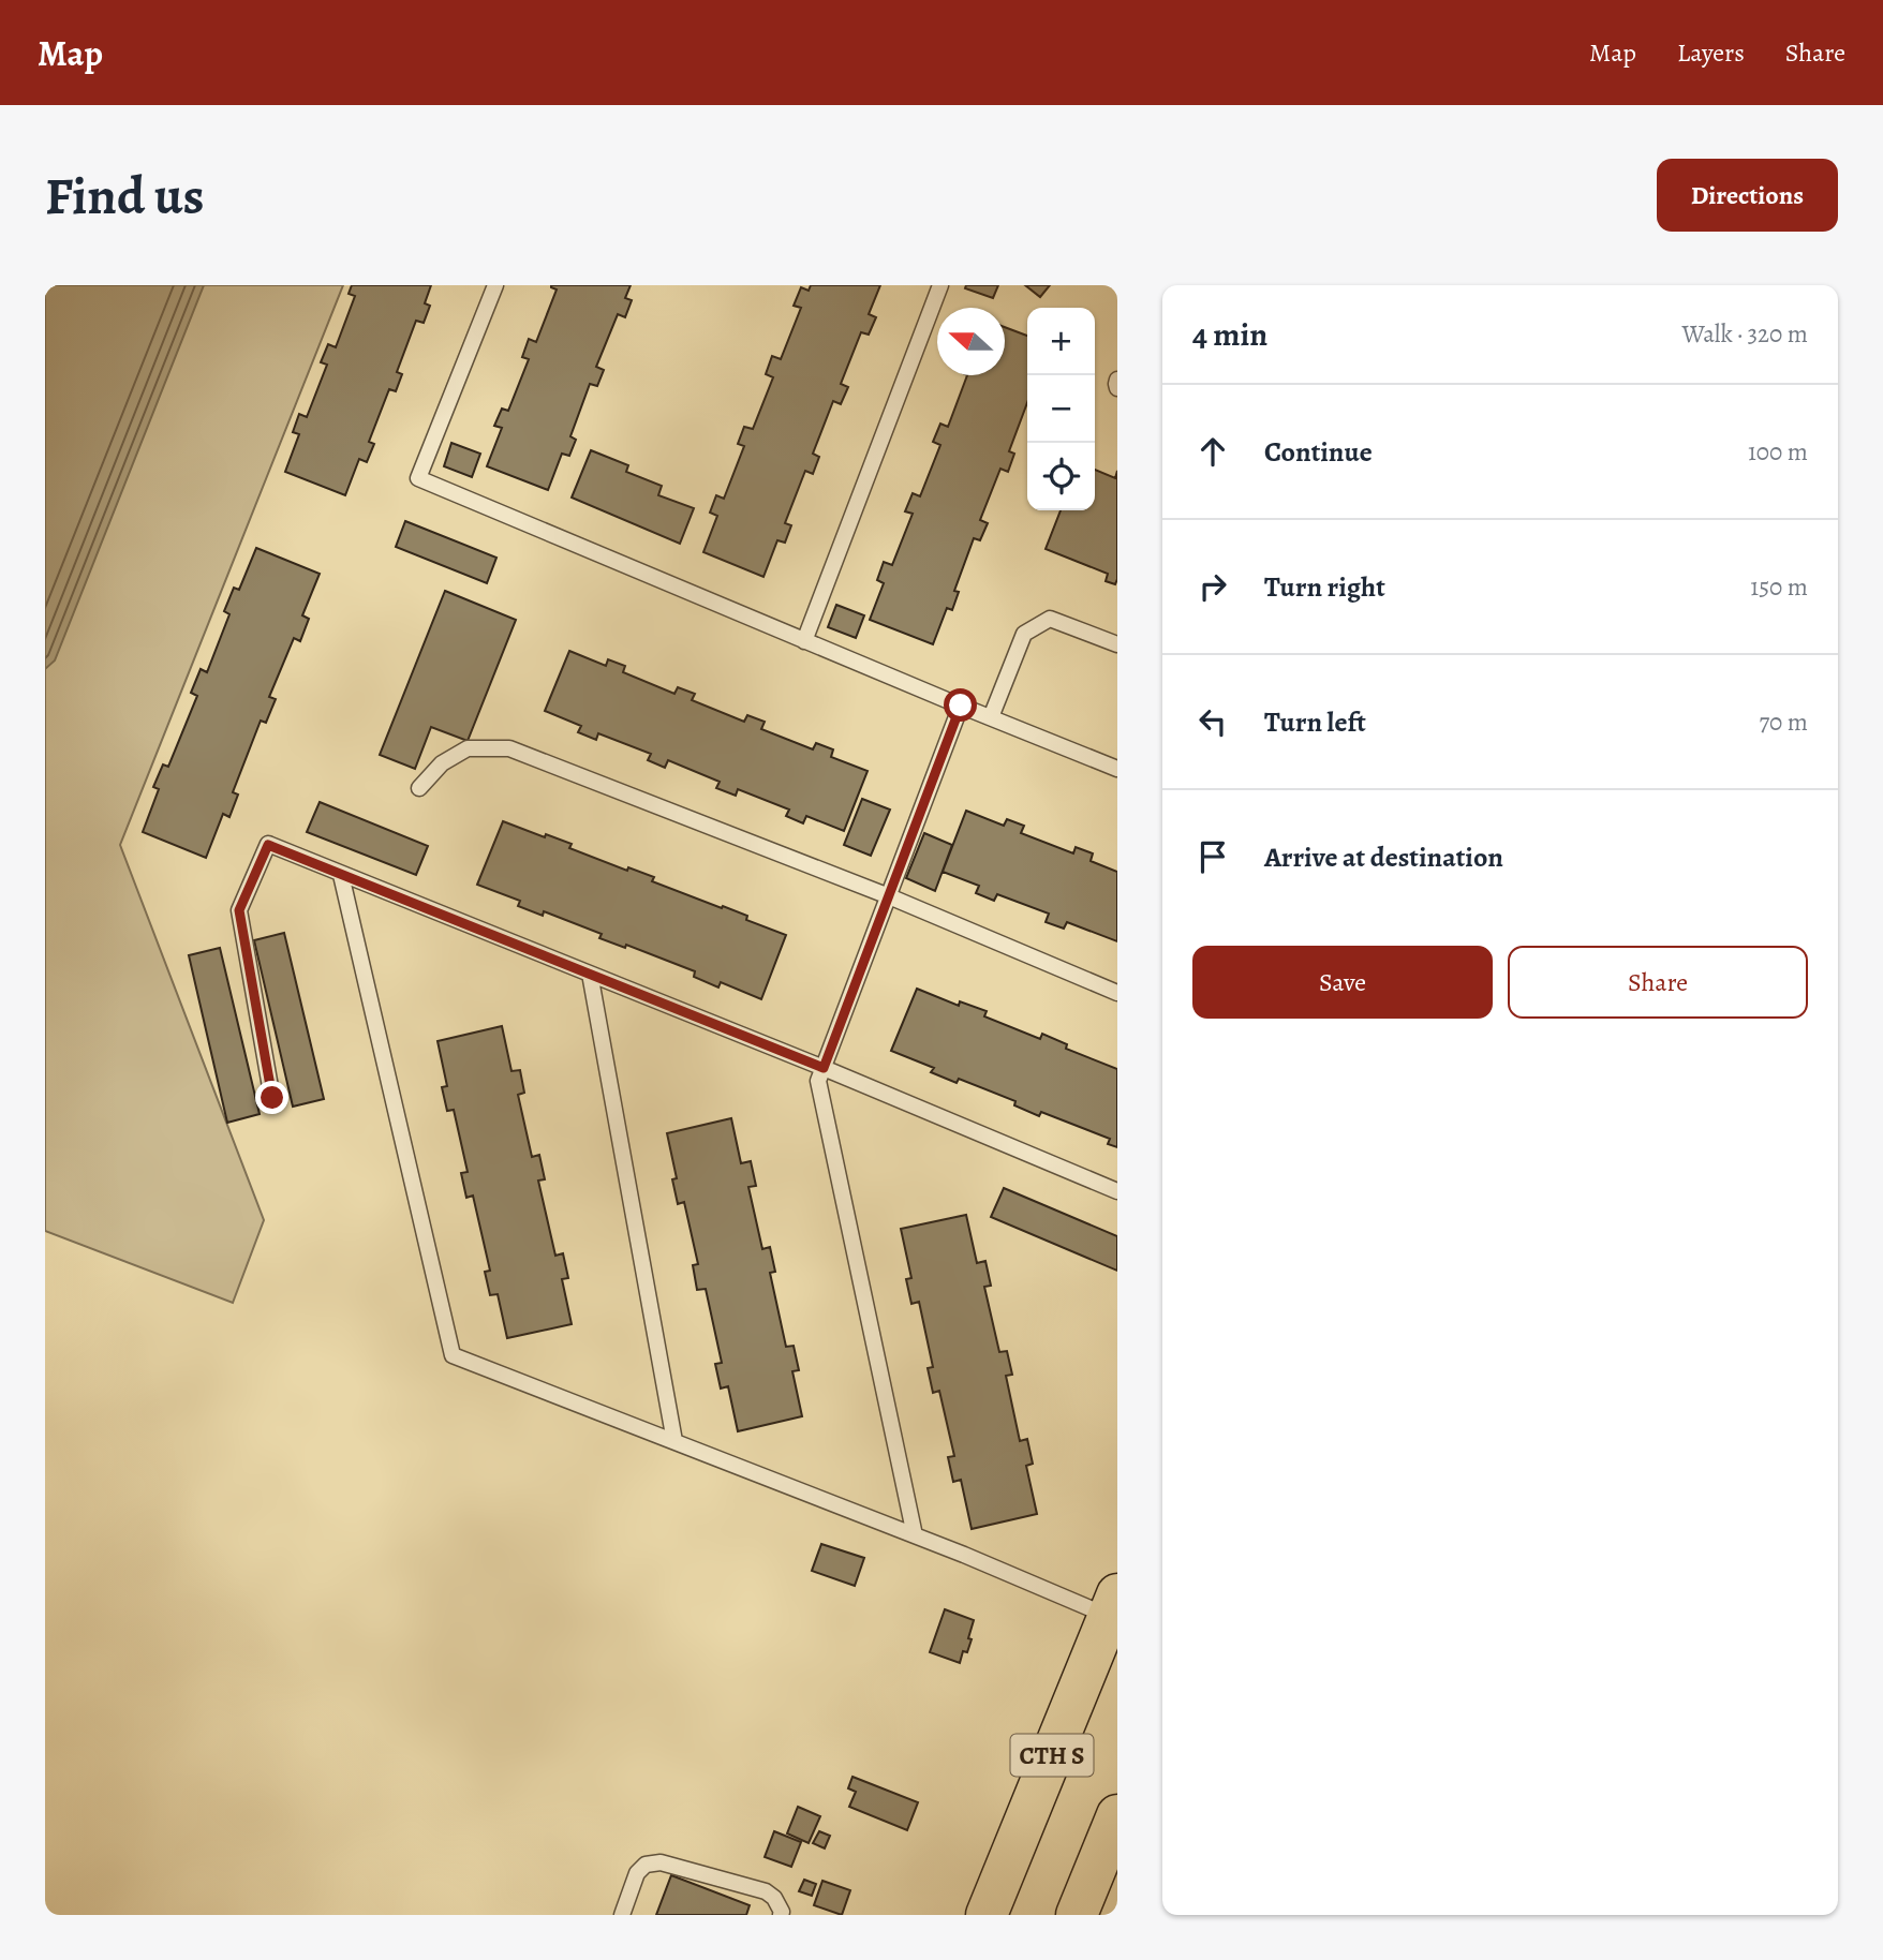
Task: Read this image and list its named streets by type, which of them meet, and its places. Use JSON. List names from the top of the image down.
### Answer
{
  "streets": {
    "main road": ["CTH S"]
  },
  "north": "left",
  "page": {
    "header": "Map",
    "nav": ["Map", "Layers", "Share"],
    "buttons": [
      "Directions",
      ["Save", "Share"]
    ],
    "title": "Find us",
    "heading": ["4 min", "Walk · 320 m"],
    "map_buttons": ["+", "−"],
    "list": [
      ["Continue", "100 m"],
      ["Turn right", "150 m"],
      ["Turn left", "70 m"],
      "Arrive at destination"
    ]
  }
}
